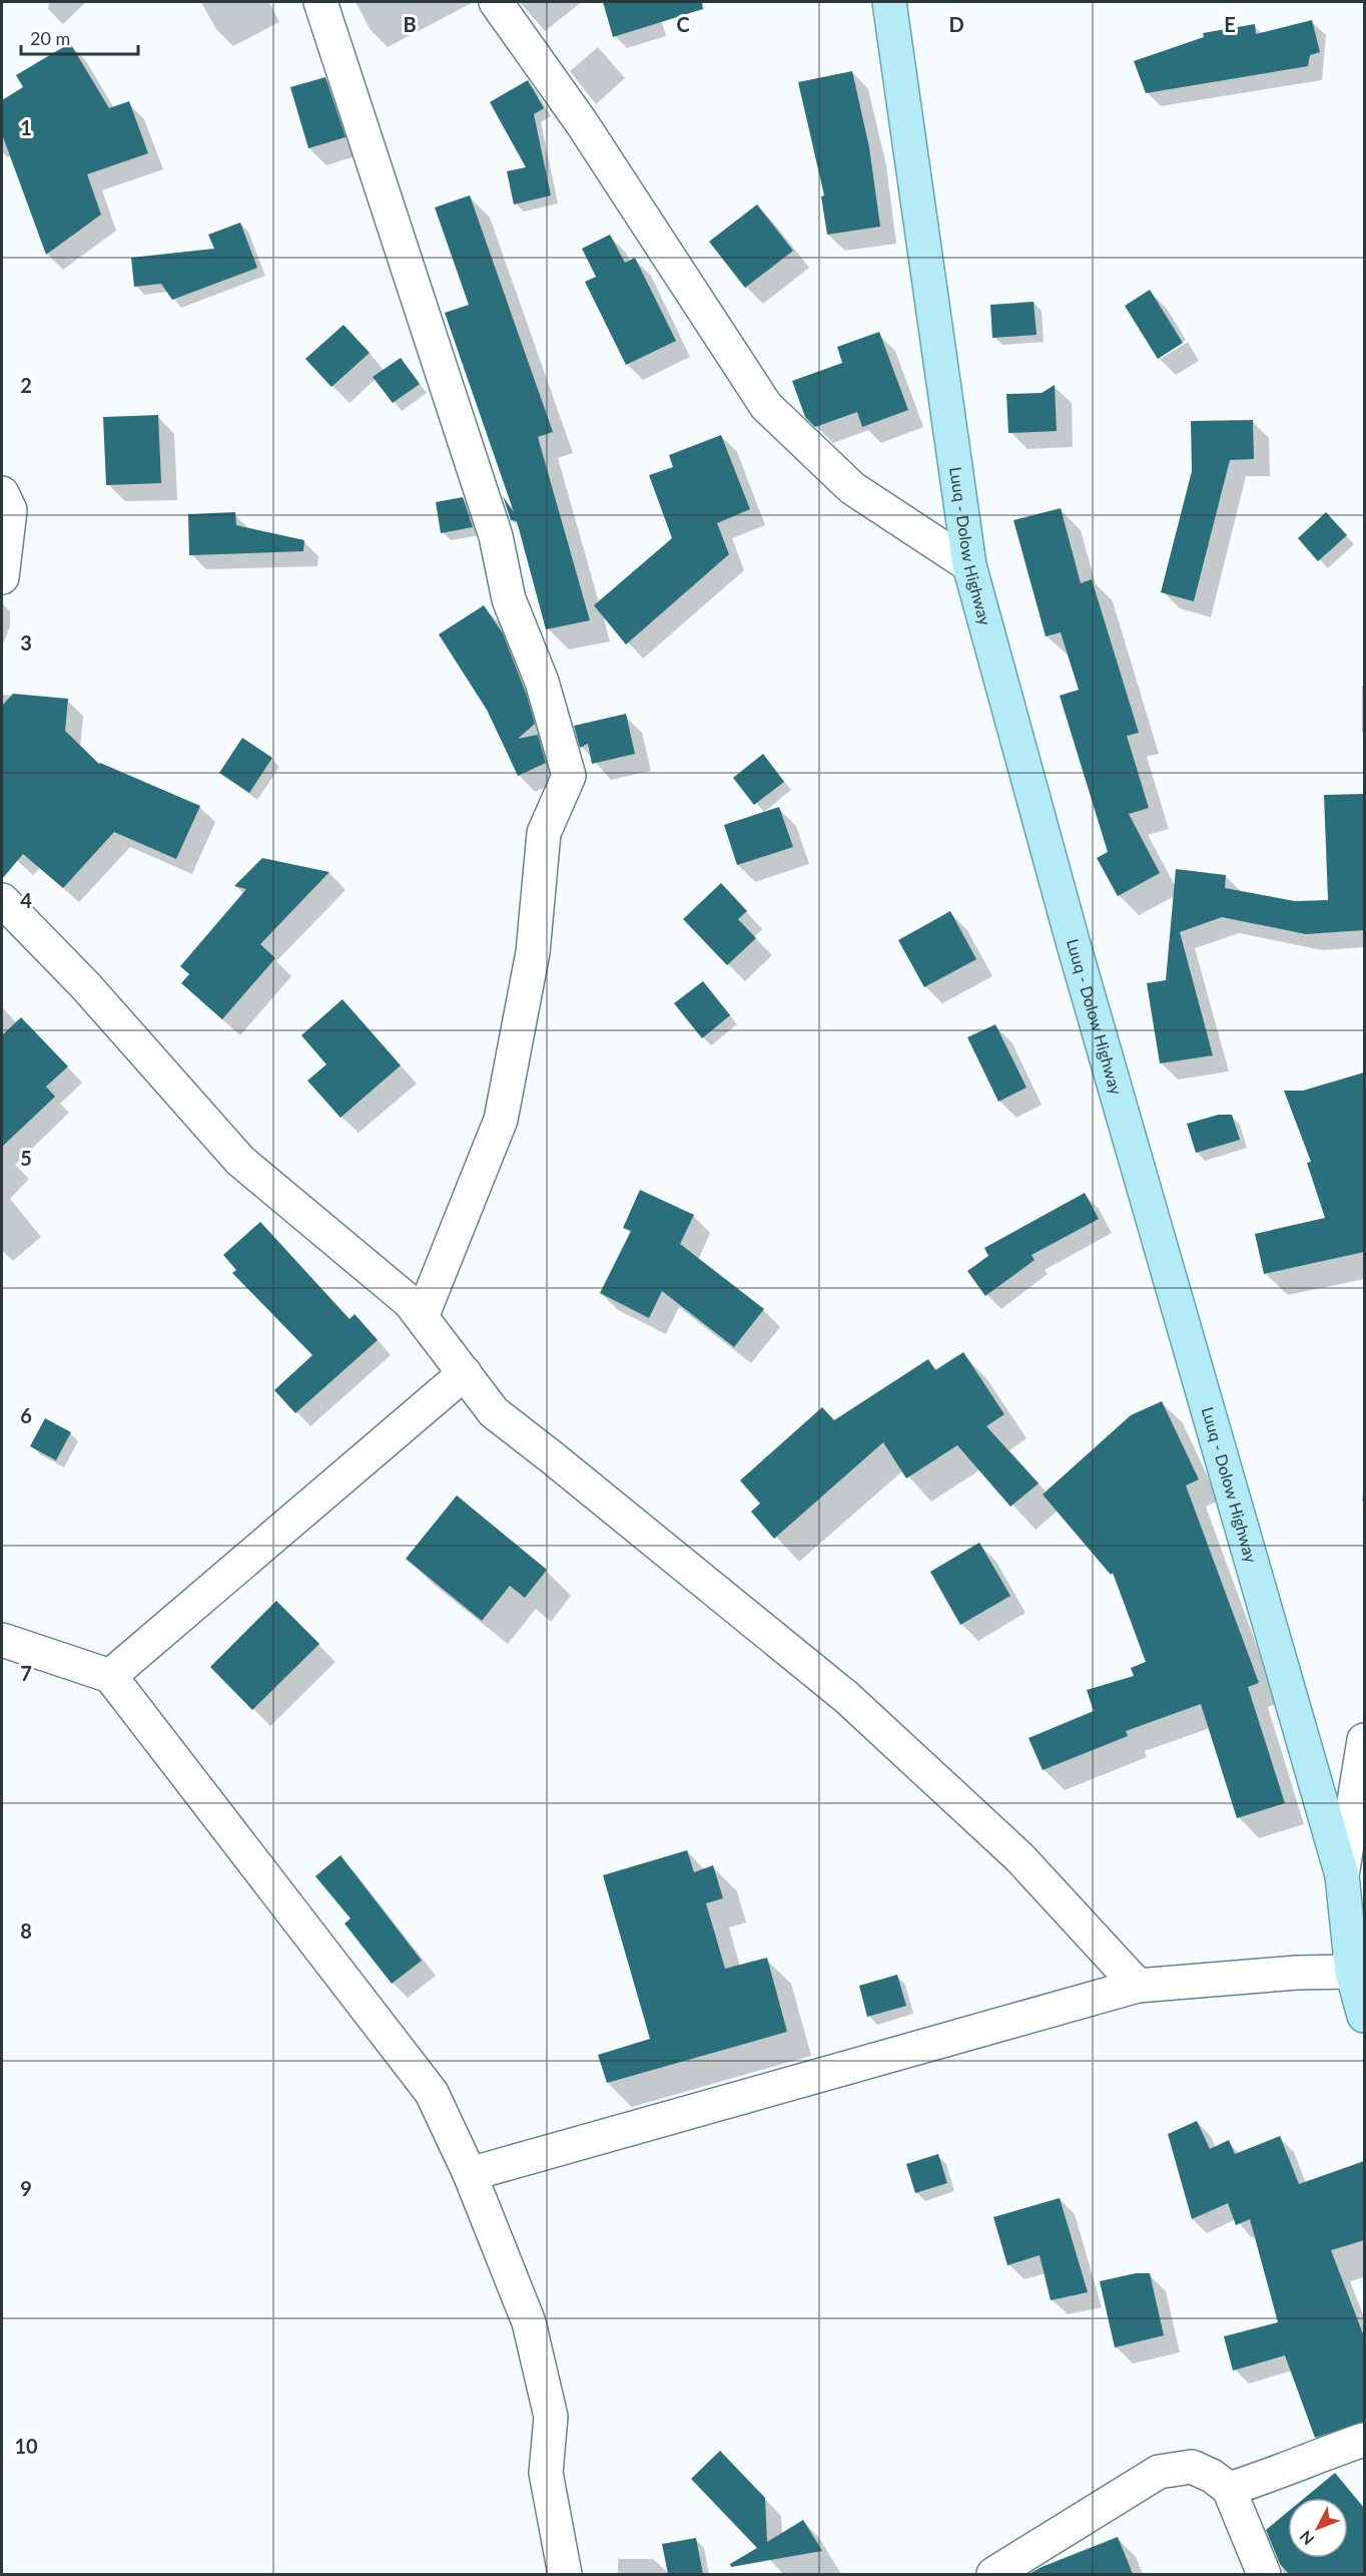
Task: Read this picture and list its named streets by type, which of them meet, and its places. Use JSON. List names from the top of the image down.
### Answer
{
  "streets": {
    "main road": ["Luuq - Dolow Highway"]
  },
  "scale_bar": "20 m",
  "north": "bottom left",
  "grid": {
    "columns": [
      "B",
      "C",
      "D",
      "E"
    ],
    "rows": [
      "1",
      "2",
      "3",
      "4",
      "5",
      "6",
      "7",
      "8",
      "9",
      "10"
    ]
  }
}
